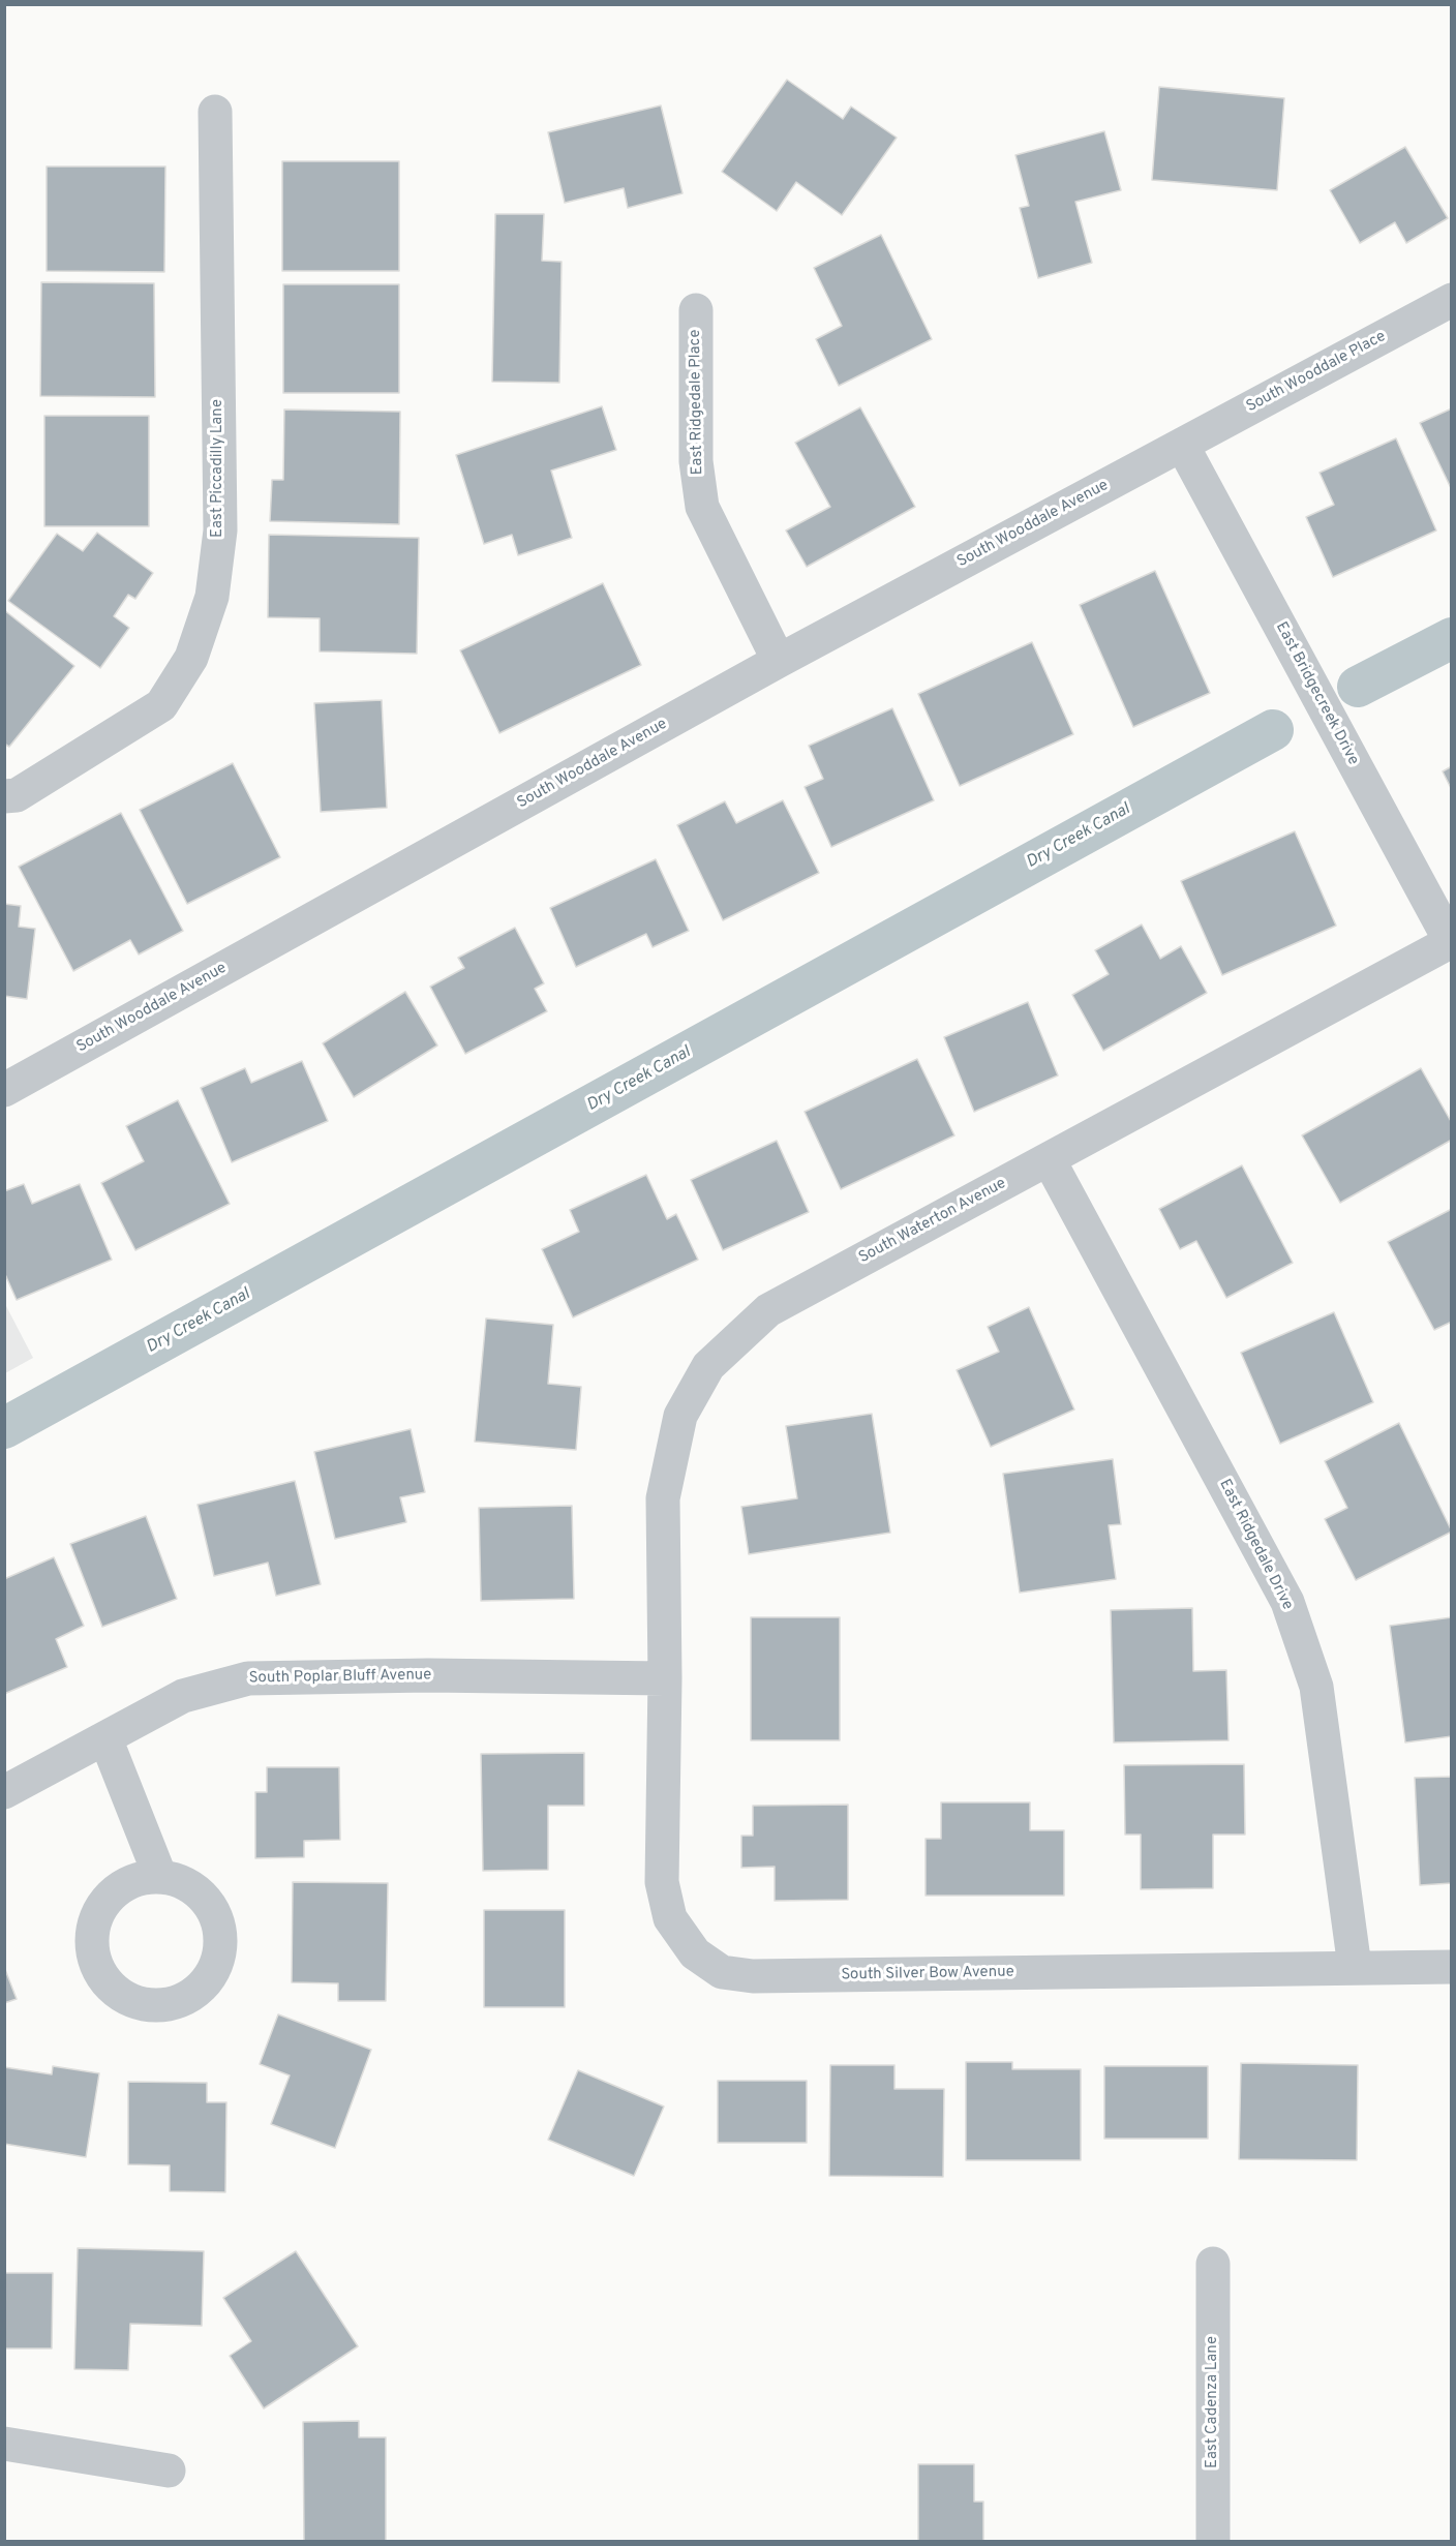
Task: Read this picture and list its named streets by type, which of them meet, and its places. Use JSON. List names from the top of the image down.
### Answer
{
  "streets": {
    "street": [
      "South Wooddale Place",
      "East Ridgedale Place",
      "East Piccadilly Lane",
      "South Wooddale Avenue",
      "East Bridgecreek Drive",
      "South Waterton Avenue",
      "East Ridgedale Drive",
      "South Poplar Bluff Avenue",
      "South Silver Bow Avenue",
      "East Cadenza Lane"
    ]
  },
  "crossings": [
    ["South Wooddale Place", "South Wooddale Avenue"],
    ["South Wooddale Place", "East Bridgecreek Drive"],
    ["East Ridgedale Place", "South Wooddale Avenue"],
    ["South Wooddale Avenue", "East Bridgecreek Drive"],
    ["East Bridgecreek Drive", "South Waterton Avenue"],
    ["South Waterton Avenue", "East Ridgedale Drive"],
    ["South Waterton Avenue", "South Poplar Bluff Avenue"],
    ["South Waterton Avenue", "South Silver Bow Avenue"],
    ["East Ridgedale Drive", "South Silver Bow Avenue"],
    ["South Poplar Bluff Avenue", "South Silver Bow Avenue"]
  ],
  "water": ["Dry Creek Canal"]
}
